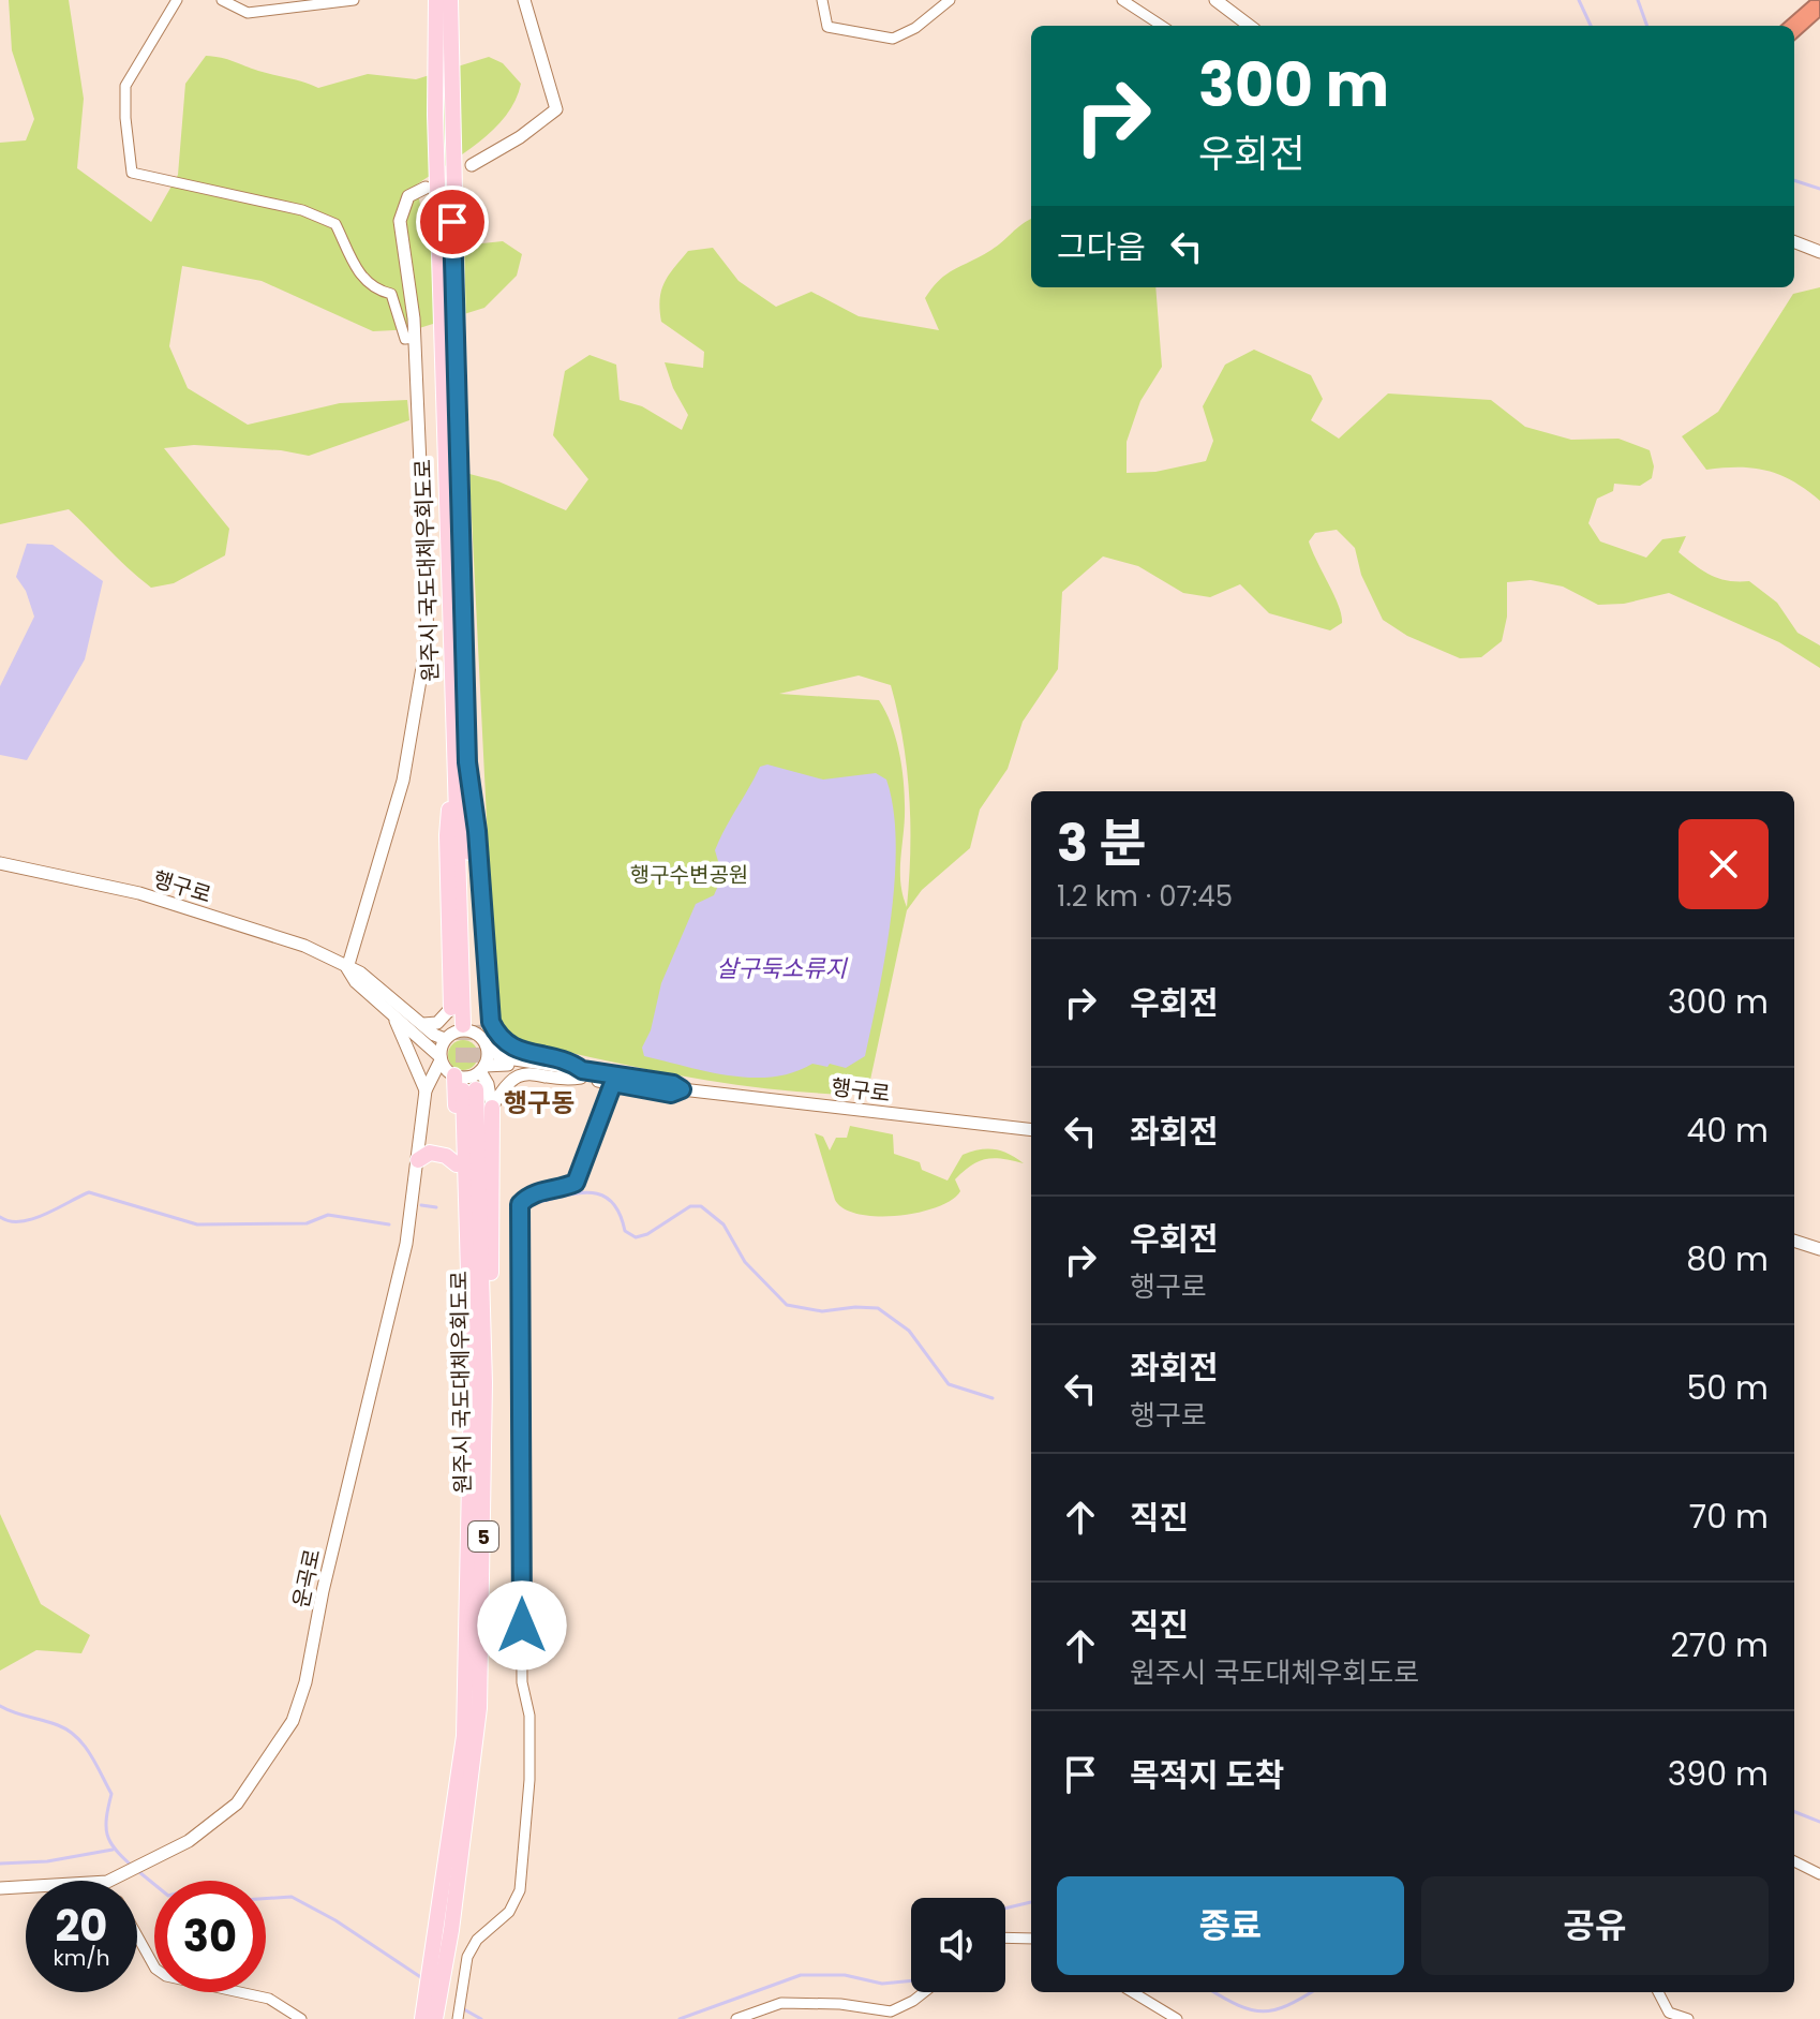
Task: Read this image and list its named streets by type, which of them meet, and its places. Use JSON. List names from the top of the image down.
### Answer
{
  "streets": {
    "highway": ["원주시 국도대체우회도로", "5"],
    "street": ["행구로", "운곡로"]
  },
  "crossings": [
    ["원주시 국도대체우회도로", "행구로"]
  ],
  "districts": ["행구동"],
  "water": ["살구둑소류지"],
  "parks": ["행구수변공원"],
  "page": {
    "turn": ["300 m", "우회전"],
    "then": "그다음",
    "heading": ["3 분", "1.2 km · 07:45"],
    "list": [
      {
        "name": "우회전",
        "value": "300 m"
      },
      {
        "name": "좌회전",
        "value": "40 m"
      },
      {
        "name": "우회전",
        "note": "행구로",
        "value": "80 m"
      },
      {
        "name": "좌회전",
        "note": "행구로",
        "value": "50 m"
      },
      {
        "name": "직진",
        "value": "70 m"
      },
      {
        "name": "직진",
        "note": "원주시 국도대체우회도로",
        "value": "270 m"
      },
      {
        "name": "목적지 도착",
        "value": "390 m"
      }
    ],
    "buttons": ["종료", "공유"],
    "speed": "20 km/h",
    "limit": "30"
  }
}
